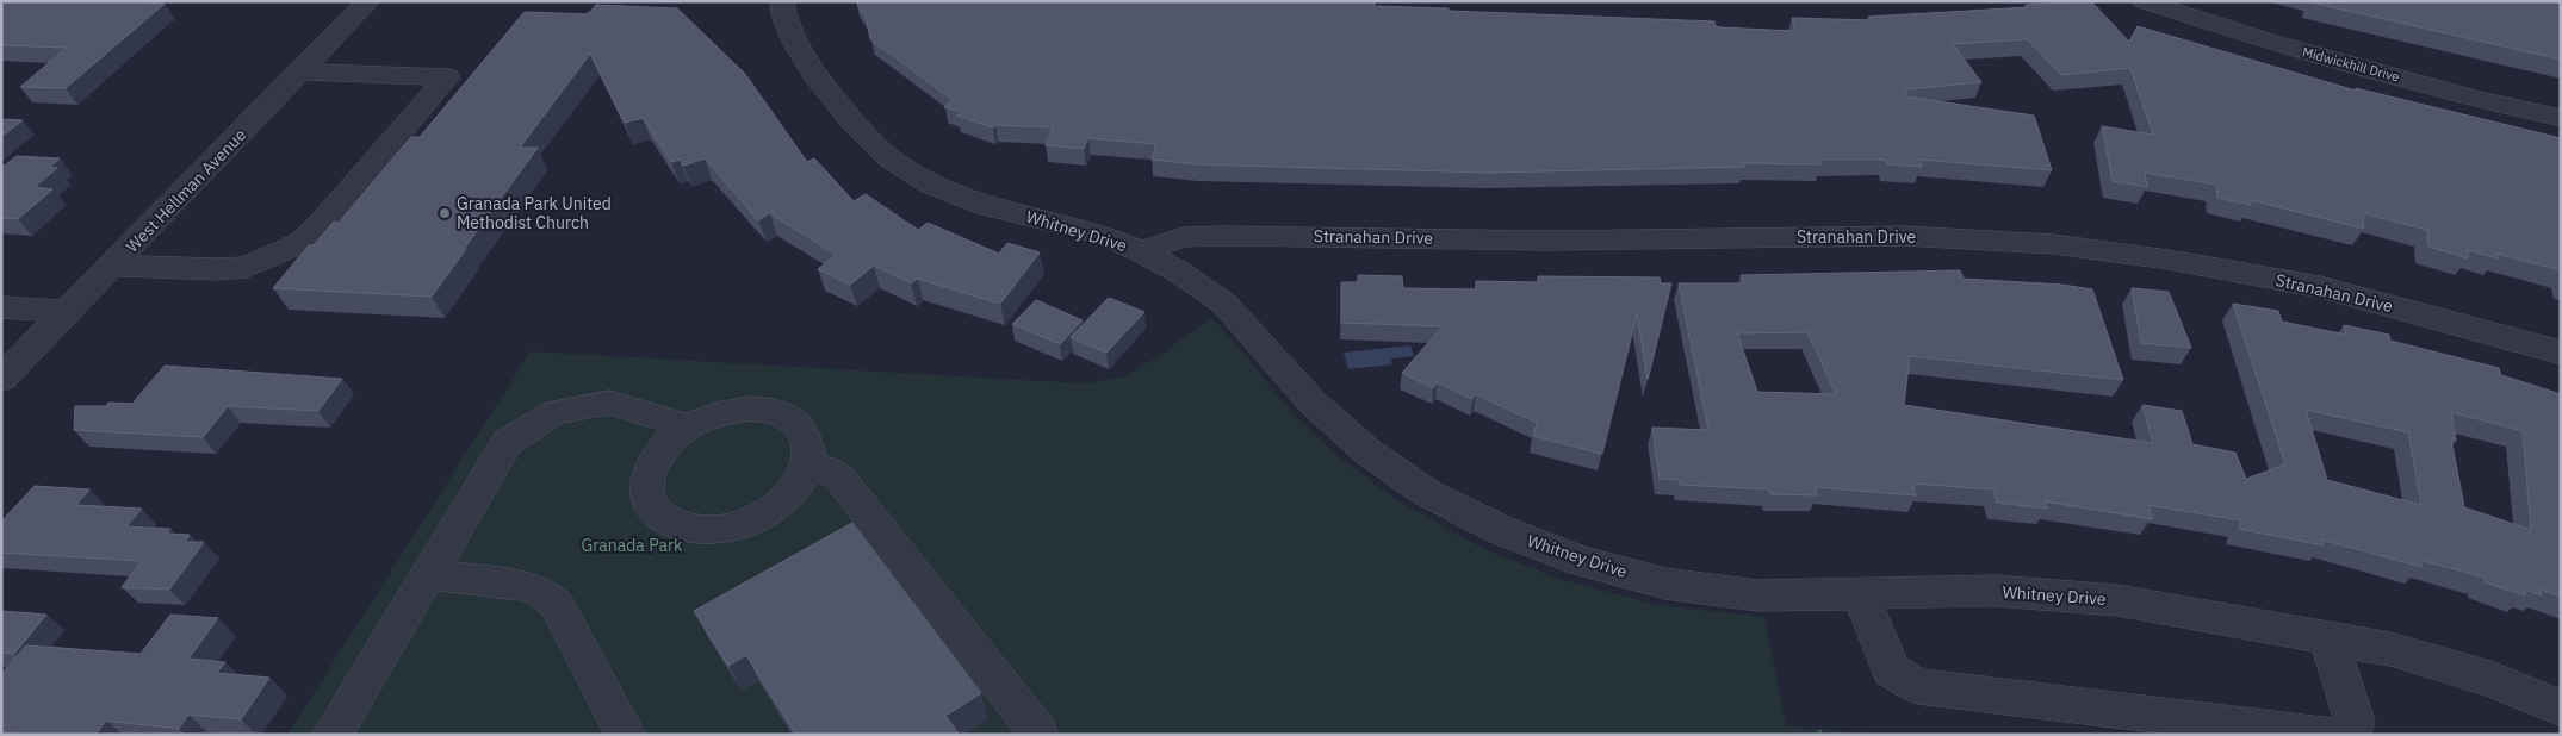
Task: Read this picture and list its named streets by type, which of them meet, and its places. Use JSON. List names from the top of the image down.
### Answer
{
  "streets": {
    "street": [
      "Midwickhill Drive",
      "West Hellman Avenue",
      "Whitney Drive",
      "Stranahan Drive"
    ]
  },
  "crossings": [
    ["Whitney Drive", "Stranahan Drive"]
  ],
  "parks": ["Granada Park"],
  "places": ["Granada Park United Methodist Church"]
}
